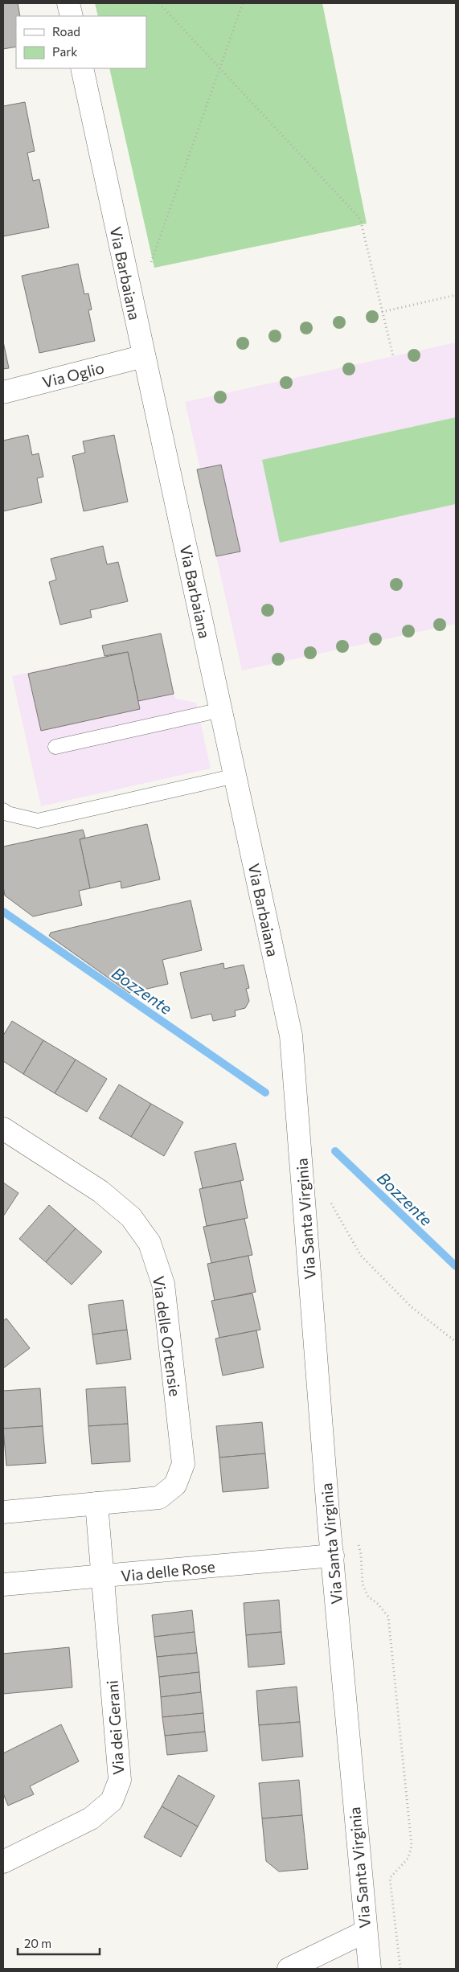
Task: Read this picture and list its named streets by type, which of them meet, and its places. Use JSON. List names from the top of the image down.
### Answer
{
  "streets": {
    "street": [
      "Via Barbaiana",
      "Via Oglio",
      "Via Santa Virginia",
      "Via delle Ortensie",
      "Via delle Rose",
      "Via dei Gerani"
    ]
  },
  "crossings": [
    ["Via Barbaiana", "Via Oglio"],
    ["Via Barbaiana", "Via Santa Virginia"],
    ["Via Santa Virginia", "Via delle Rose"],
    ["Via delle Ortensie", "Via dei Gerani"],
    ["Via delle Rose", "Via dei Gerani"]
  ],
  "water": ["Bozzente"],
  "legend": ["Road", "Park"],
  "scale_bar": "20 m"
}
